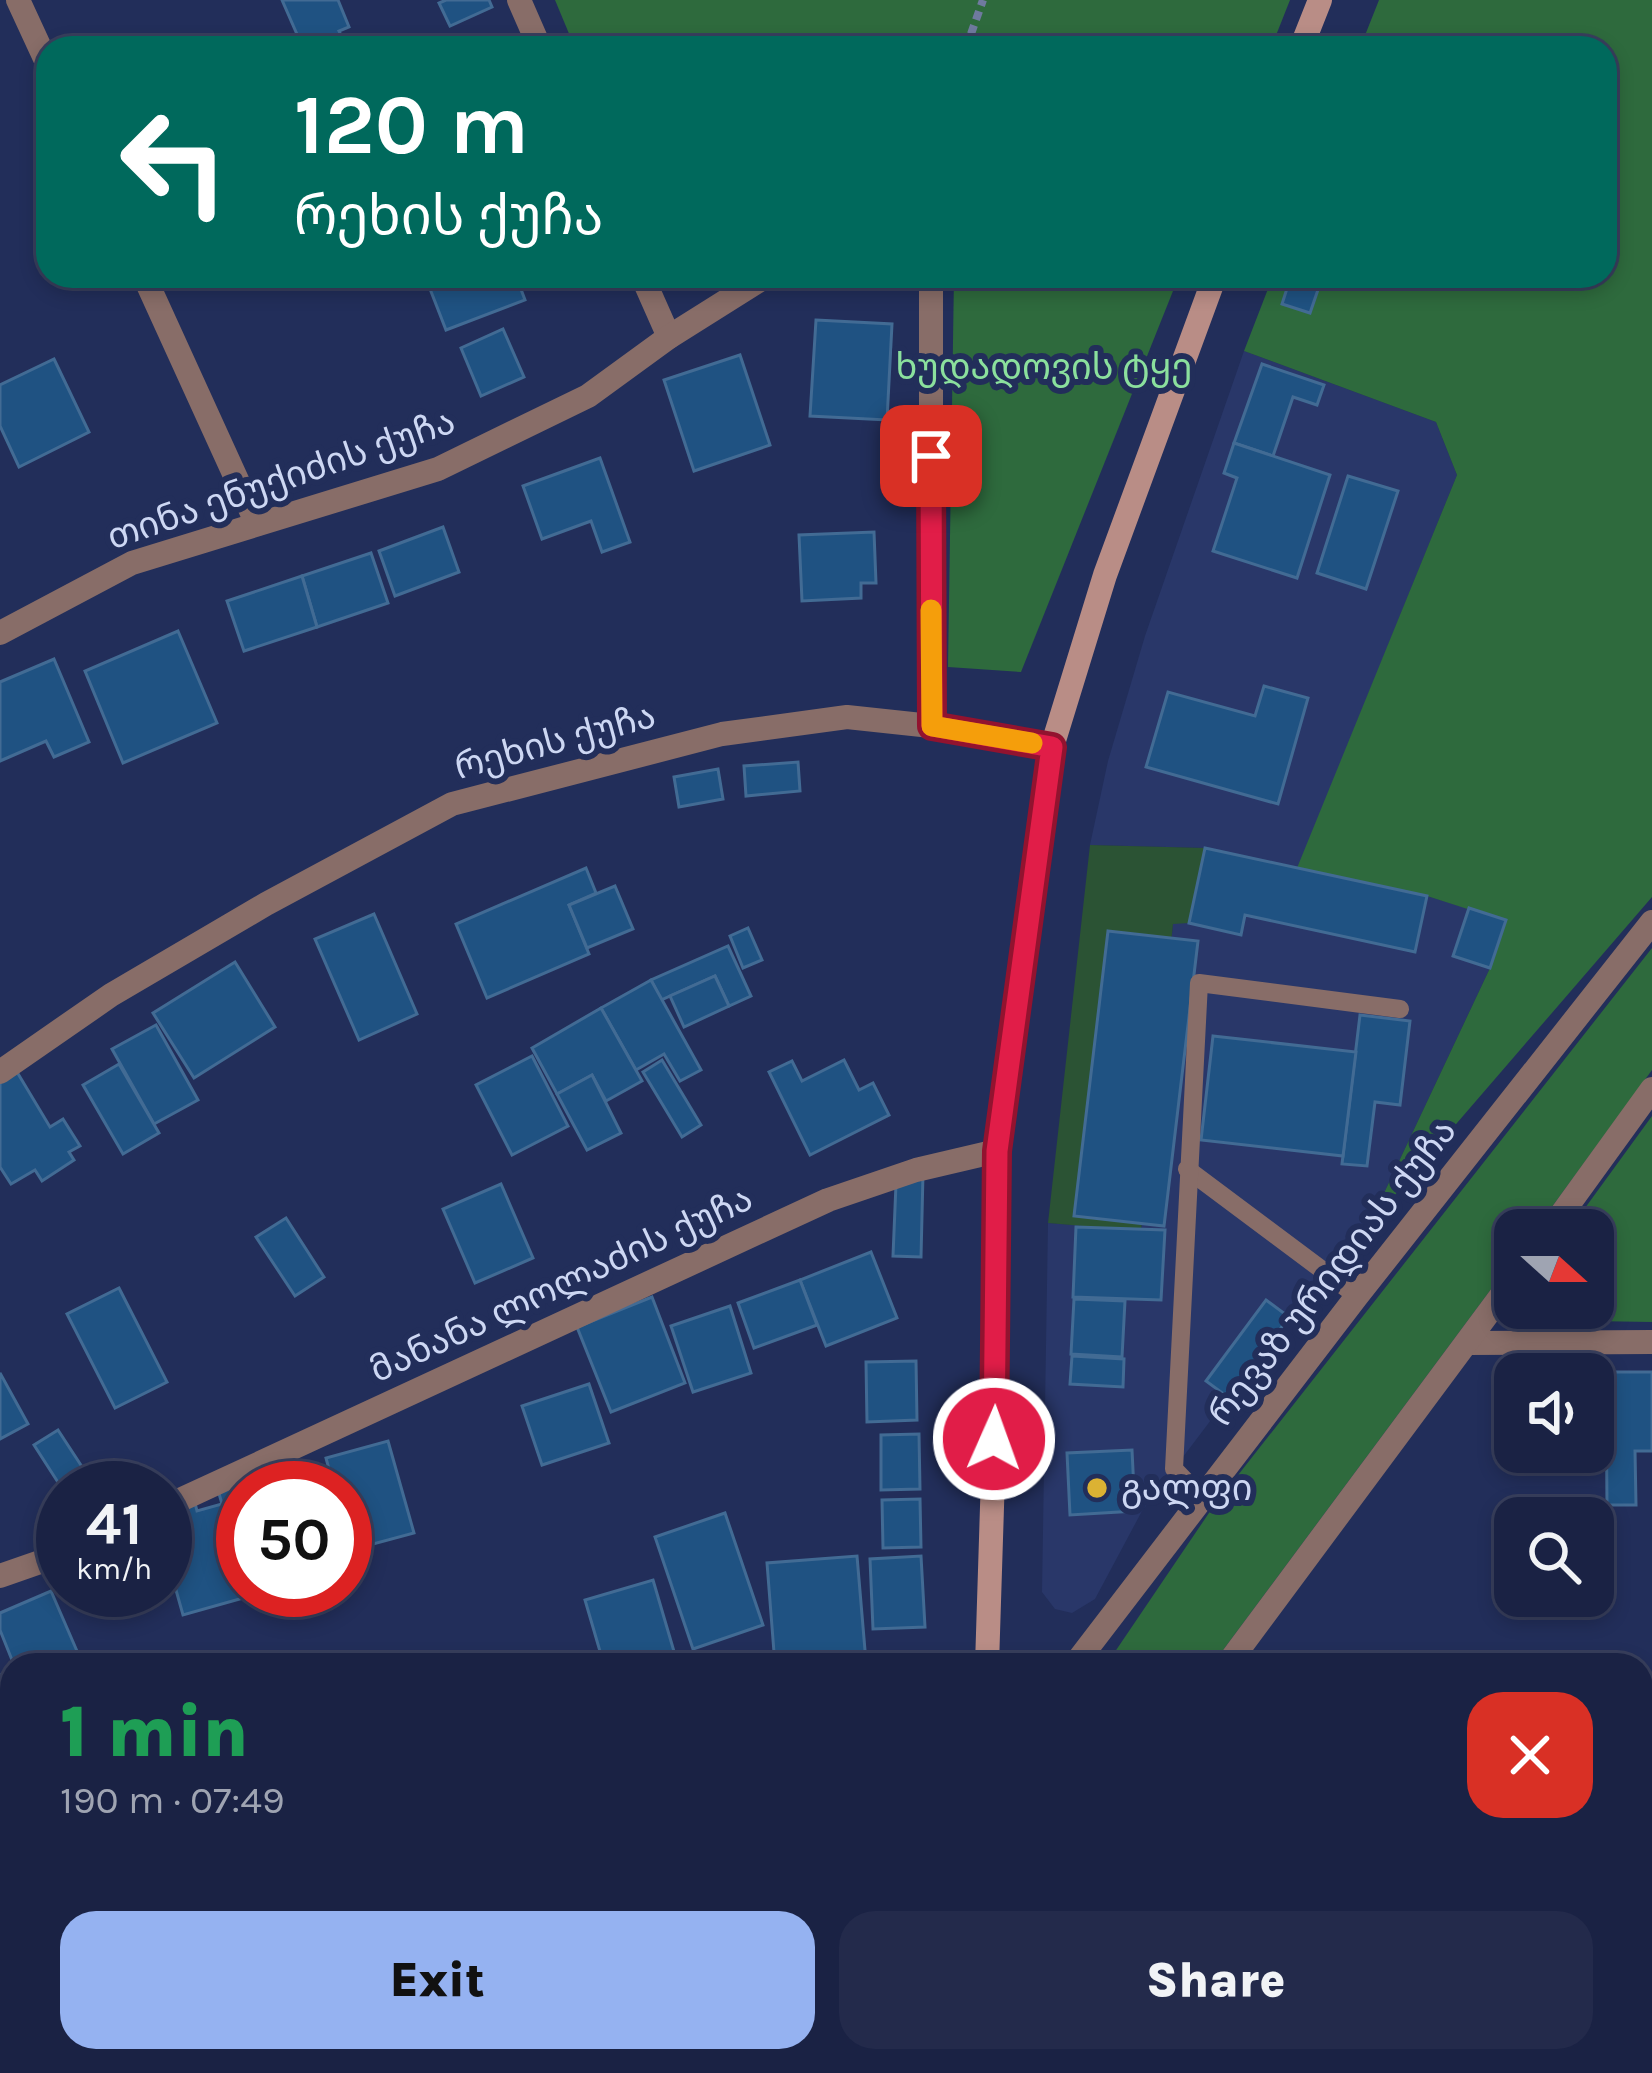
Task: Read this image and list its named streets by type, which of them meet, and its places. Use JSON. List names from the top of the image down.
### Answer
{
  "streets": {
    "street": [
      "თინა ენუქიძის ქუჩა",
      "რეხის ქუჩა",
      "რევაზ ურიდიას ქუჩა",
      "მანანა ლოლაძის ქუჩა"
    ]
  },
  "parks": ["ხუდადოვის ტყე"],
  "places": ["გალფი"],
  "north": "right",
  "page": {
    "turn": ["120 m", "რეხის ქუჩა"],
    "speed": "41 km/h",
    "limit": "50",
    "heading": ["1 min", "190 m · 07:49"],
    "buttons": ["Exit", "Share"]
  }
}
